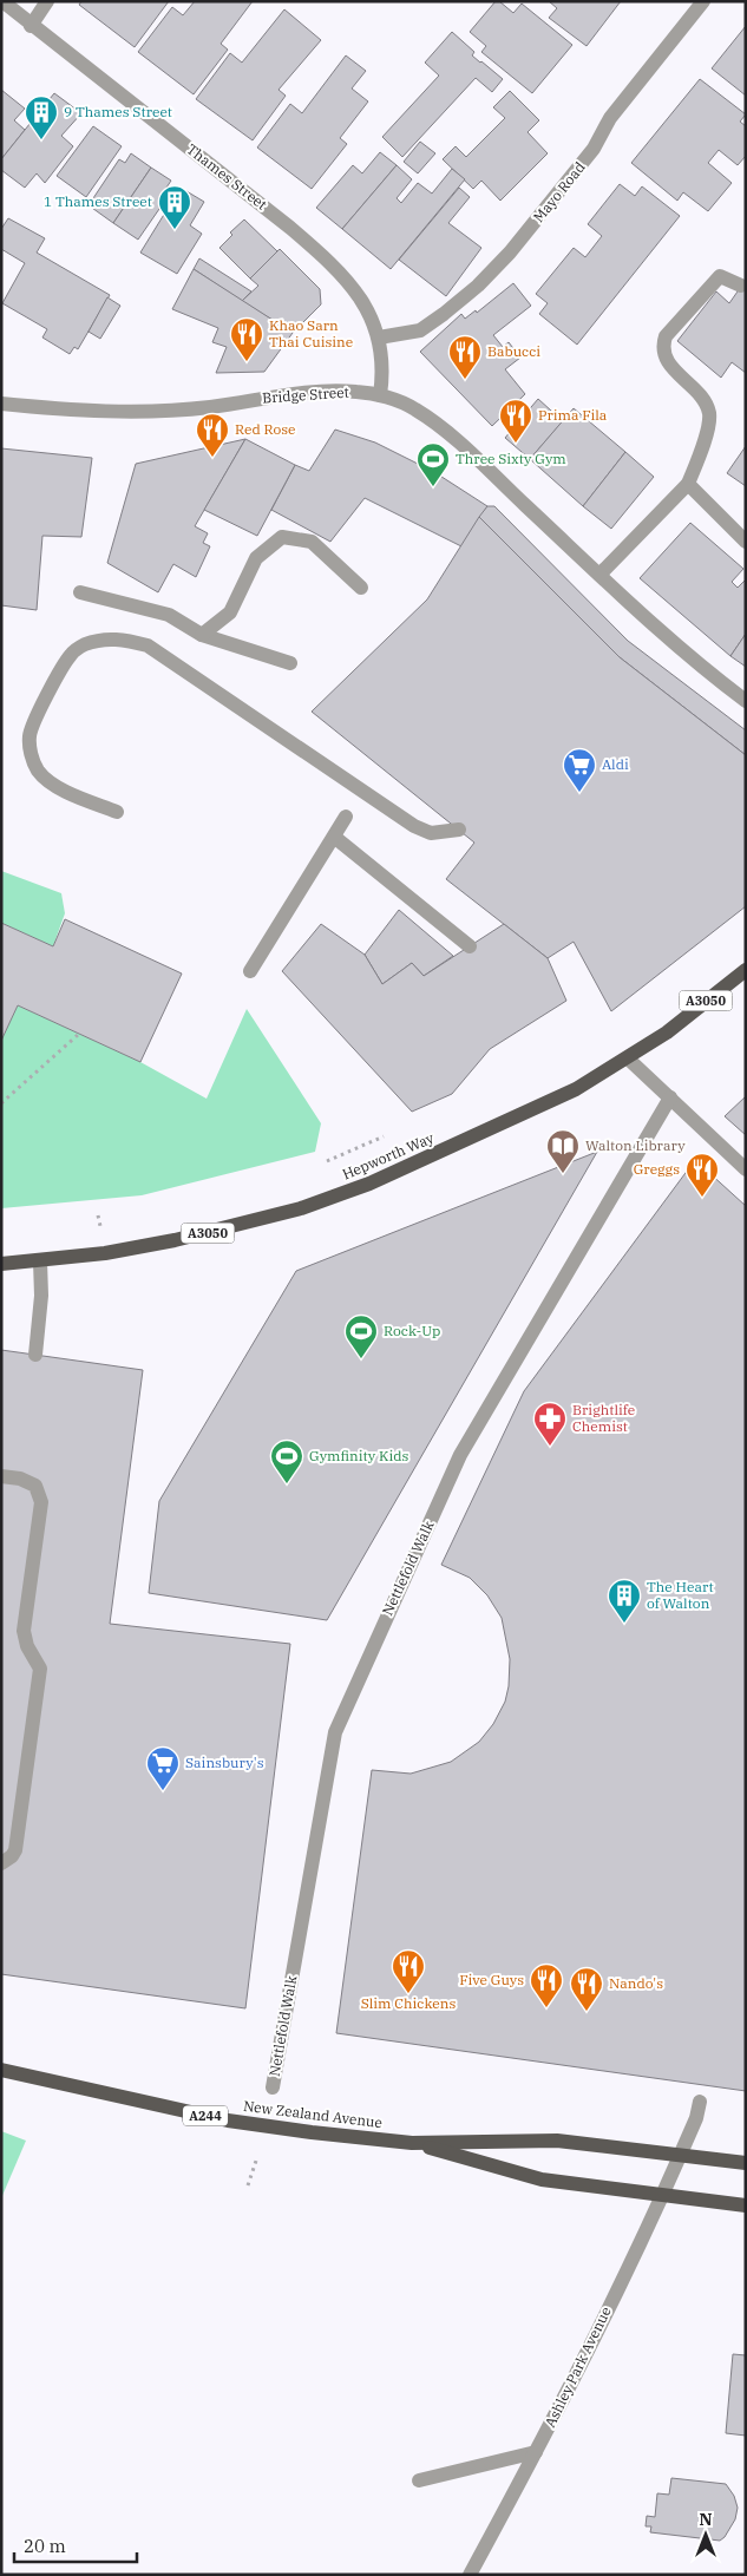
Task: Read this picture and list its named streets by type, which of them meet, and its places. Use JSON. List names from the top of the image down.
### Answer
{
  "streets": {
    "main road": [
      "A3050",
      "Hepworth Way",
      "New Zealand Avenue",
      "A244"
    ],
    "street": [
      "Thames Street",
      "Mayo Road",
      "Bridge Street",
      "Nettlefold Walk",
      "Ashley Park Avenue"
    ]
  },
  "crossings": [
    ["Thames Street", "Mayo Road"],
    ["Thames Street", "Bridge Street"],
    ["New Zealand Avenue", "Ashley Park Avenue"]
  ],
  "places": {
    "building": ["9 Thames Street", "1 Thames Street", "The Heart of Walton"],
    "restaurant": [
      "Khao Sarn Thai Cuisine",
      "Babucci",
      "Prima Fila",
      "Red Rose",
      "Greggs",
      "Slim Chickens",
      "Five Guys",
      "Nando's"
    ],
    "sports": ["Three Sixty Gym", "Rock-Up", "Gymfinity Kids"],
    "supermarket": ["Aldi", "Sainsbury's"],
    "library": ["Walton Library"],
    "pharmacy": ["Brightlife Chemist"]
  },
  "scale_bar": "20 m",
  "north": "top"
}
